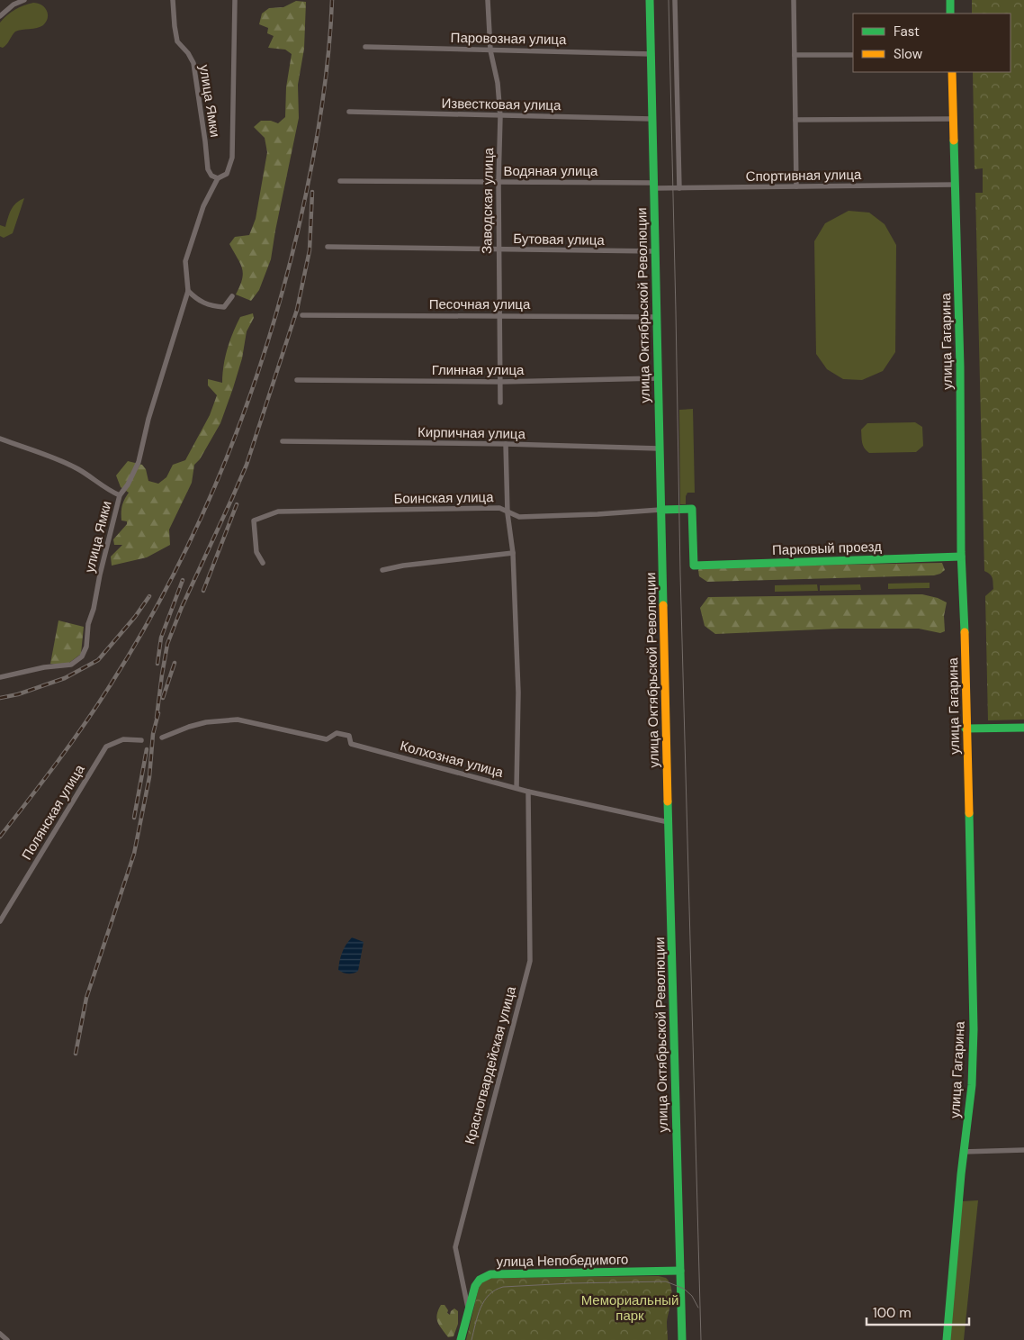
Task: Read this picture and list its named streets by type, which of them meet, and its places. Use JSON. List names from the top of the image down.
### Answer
{
  "streets": {
    "street": [
      "Паровозная улица",
      "улица Ямки",
      "Известковая улица",
      "Водяная улица",
      "Спортивная улица",
      "Заводская улица",
      "Бутовая улица",
      "Песочная улица",
      "улица Октябрьской Революции",
      "улица Гагарина",
      "Глинная улица",
      "Кирпичная улица",
      "Боинская улица",
      "Парковый проезд",
      "Колхозная улица",
      "Полянская улица",
      "Красногвардейская улица",
      "улица Непобедимого"
    ]
  },
  "crossings": [
    ["Паровозная улица", "Заводская улица"],
    ["Паровозная улица", "улица Октябрьской Революции"],
    ["Известковая улица", "Заводская улица"],
    ["Известковая улица", "улица Октябрьской Революции"],
    ["Водяная улица", "Спортивная улица"],
    ["Водяная улица", "Заводская улица"],
    ["Водяная улица", "улица Октябрьской Революции"],
    ["Спортивная улица", "улица Октябрьской Революции"],
    ["Спортивная улица", "улица Гагарина"],
    ["Заводская улица", "Бутовая улица"],
    ["Заводская улица", "Песочная улица"],
    ["Заводская улица", "Глинная улица"],
    ["Бутовая улица", "улица Октябрьской Революции"],
    ["Песочная улица", "улица Октябрьской Революции"],
    ["улица Октябрьской Революции", "Глинная улица"],
    ["улица Октябрьской Революции", "Кирпичная улица"],
    ["улица Октябрьской Революции", "Боинская улица"],
    ["улица Октябрьской Революции", "Парковый проезд"],
    ["улица Октябрьской Революции", "Колхозная улица"],
    ["улица Октябрьской Революции", "улица Непобедимого"],
    ["улица Гагарина", "Парковый проезд"],
    ["Боинская улица", "Парковый проезд"],
    ["Колхозная улица", "Красногвардейская улица"],
    ["Красногвардейская улица", "улица Непобедимого"]
  ],
  "parks": ["Мемориальный парк"],
  "legend": ["Fast", "Slow"],
  "scale_bar": "100 m"
}
